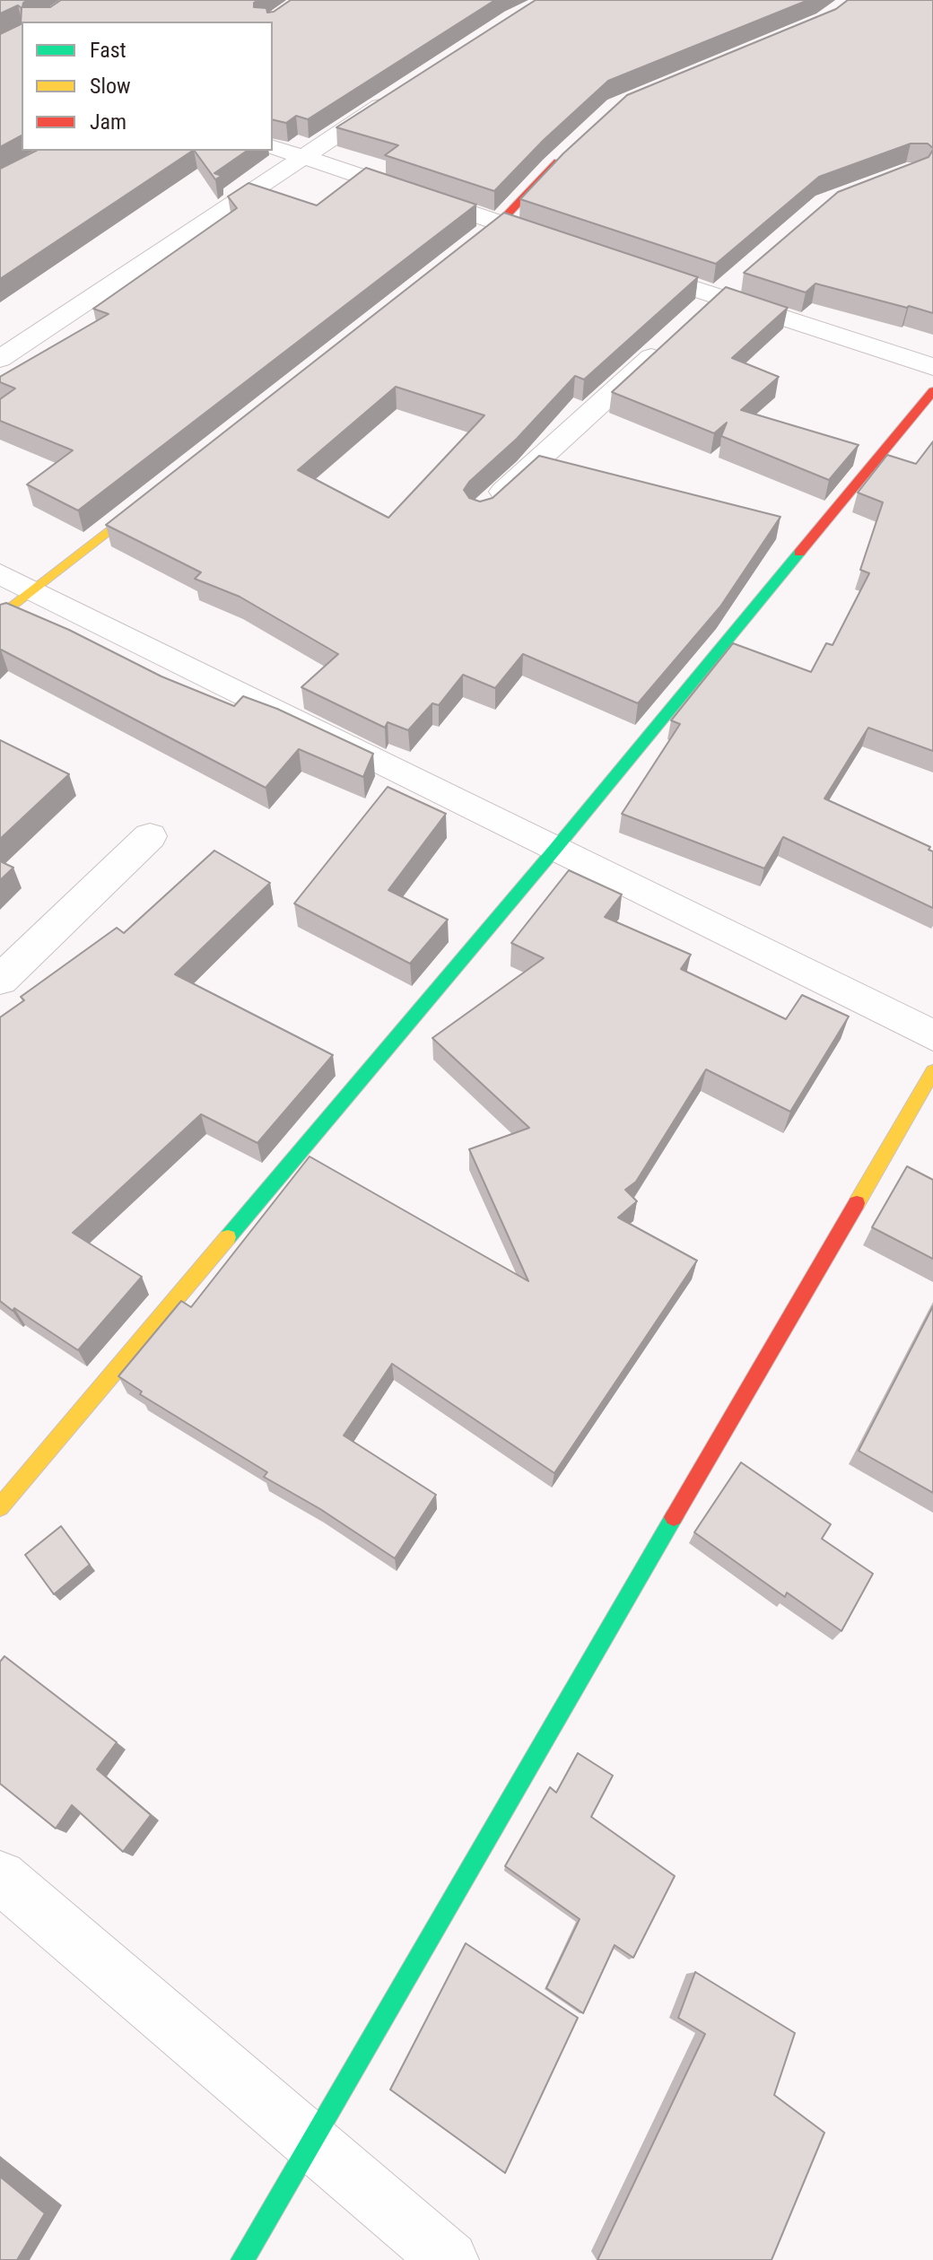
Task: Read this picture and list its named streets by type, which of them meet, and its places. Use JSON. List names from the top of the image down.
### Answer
{
  "legend": ["Fast", "Slow", "Jam"]
}
